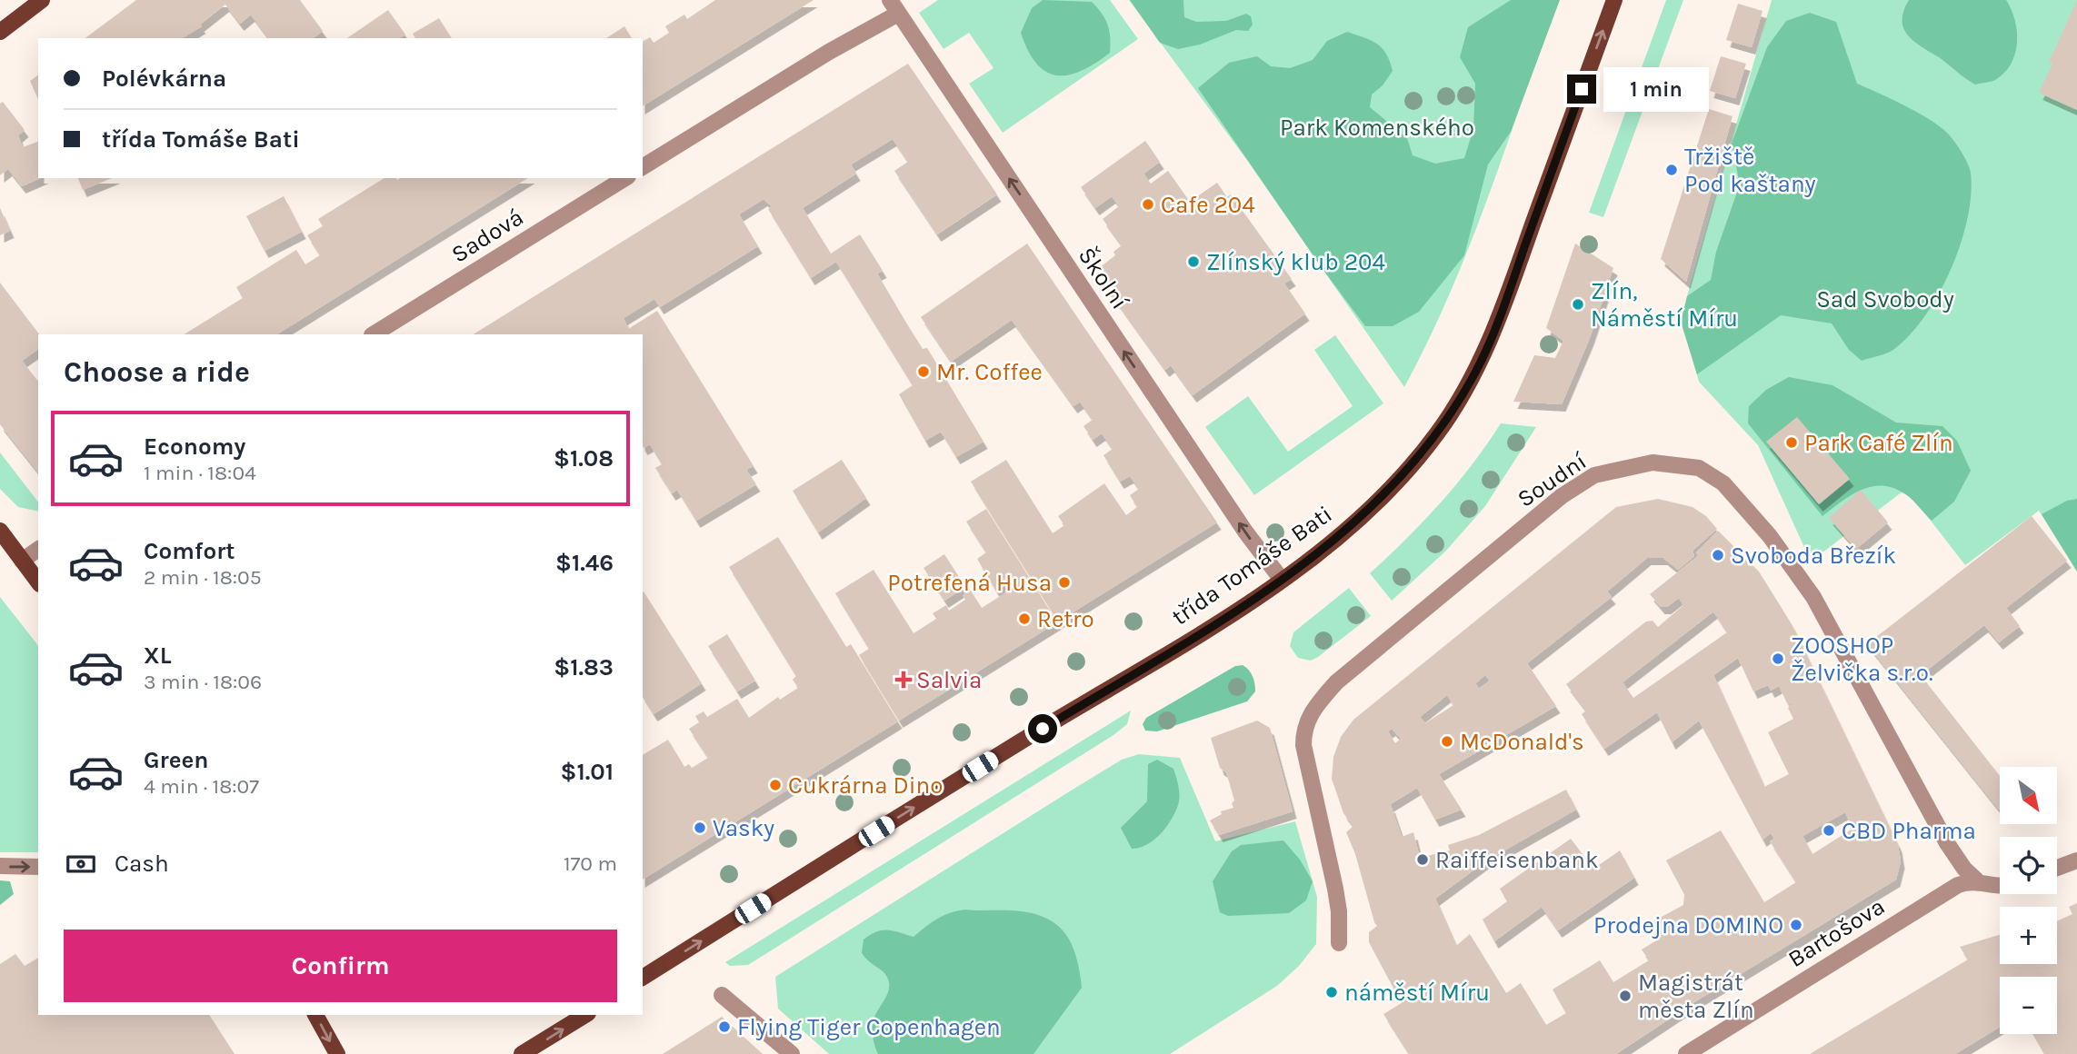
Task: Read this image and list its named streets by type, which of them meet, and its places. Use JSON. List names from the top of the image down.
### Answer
{
  "streets": {
    "main road": ["třída Tomáše Bati"],
    "street": [
      "Sadová",
      "Školní",
      "Soudní",
      "Bartošova"
    ]
  },
  "crossings": [
    ["Školní", "třída Tomáše Bati"],
    ["Soudní", "Bartošova"]
  ],
  "one_way": ["Školní", "třída Tomáše Bati"],
  "parks": ["Park Komenského", "Sad Svobody"],
  "places": {
    "other": [
      "Tržiště Pod kaštany",
      "Cafe 204",
      "Zlínský klub 204",
      "Zlín, Náměstí Míru",
      "Mr. Coffee",
      "Park Café Zlín",
      "Svoboda Březík",
      "Potrefená Husa",
      "Retro",
      "ZOOSHOP Želvička s.r.o.",
      "McDonald's",
      "Cukrárna Dino",
      "Vasky",
      "CBD Pharma",
      "Raiffeisenbank",
      "Prodejna DOMINO",
      "náměstí Míru",
      "Magistrát města Zlín",
      "Flying Tiger Copenhagen"
    ],
    "health": ["Salvia"]
  },
  "north": "bottom right",
  "page": {
    "banner": ["Polévkárna", "třída Tomáše Bati"],
    "bubble": "1 min",
    "heading": "Choose a ride",
    "list": [
      {
        "name": "Economy",
        "note": "1 min · 18:04",
        "value": "$1.08"
      },
      {
        "name": "Comfort",
        "note": "2 min · 18:05",
        "value": "$1.46"
      },
      {
        "name": "XL",
        "note": "3 min · 18:06",
        "value": "$1.83"
      },
      {
        "name": "Green",
        "note": "4 min · 18:07",
        "value": "$1.01"
      }
    ],
    "map_buttons": ["+", "−"],
    "pay": ["Cash", "170 m"],
    "buttons": "Confirm"
  }
}
